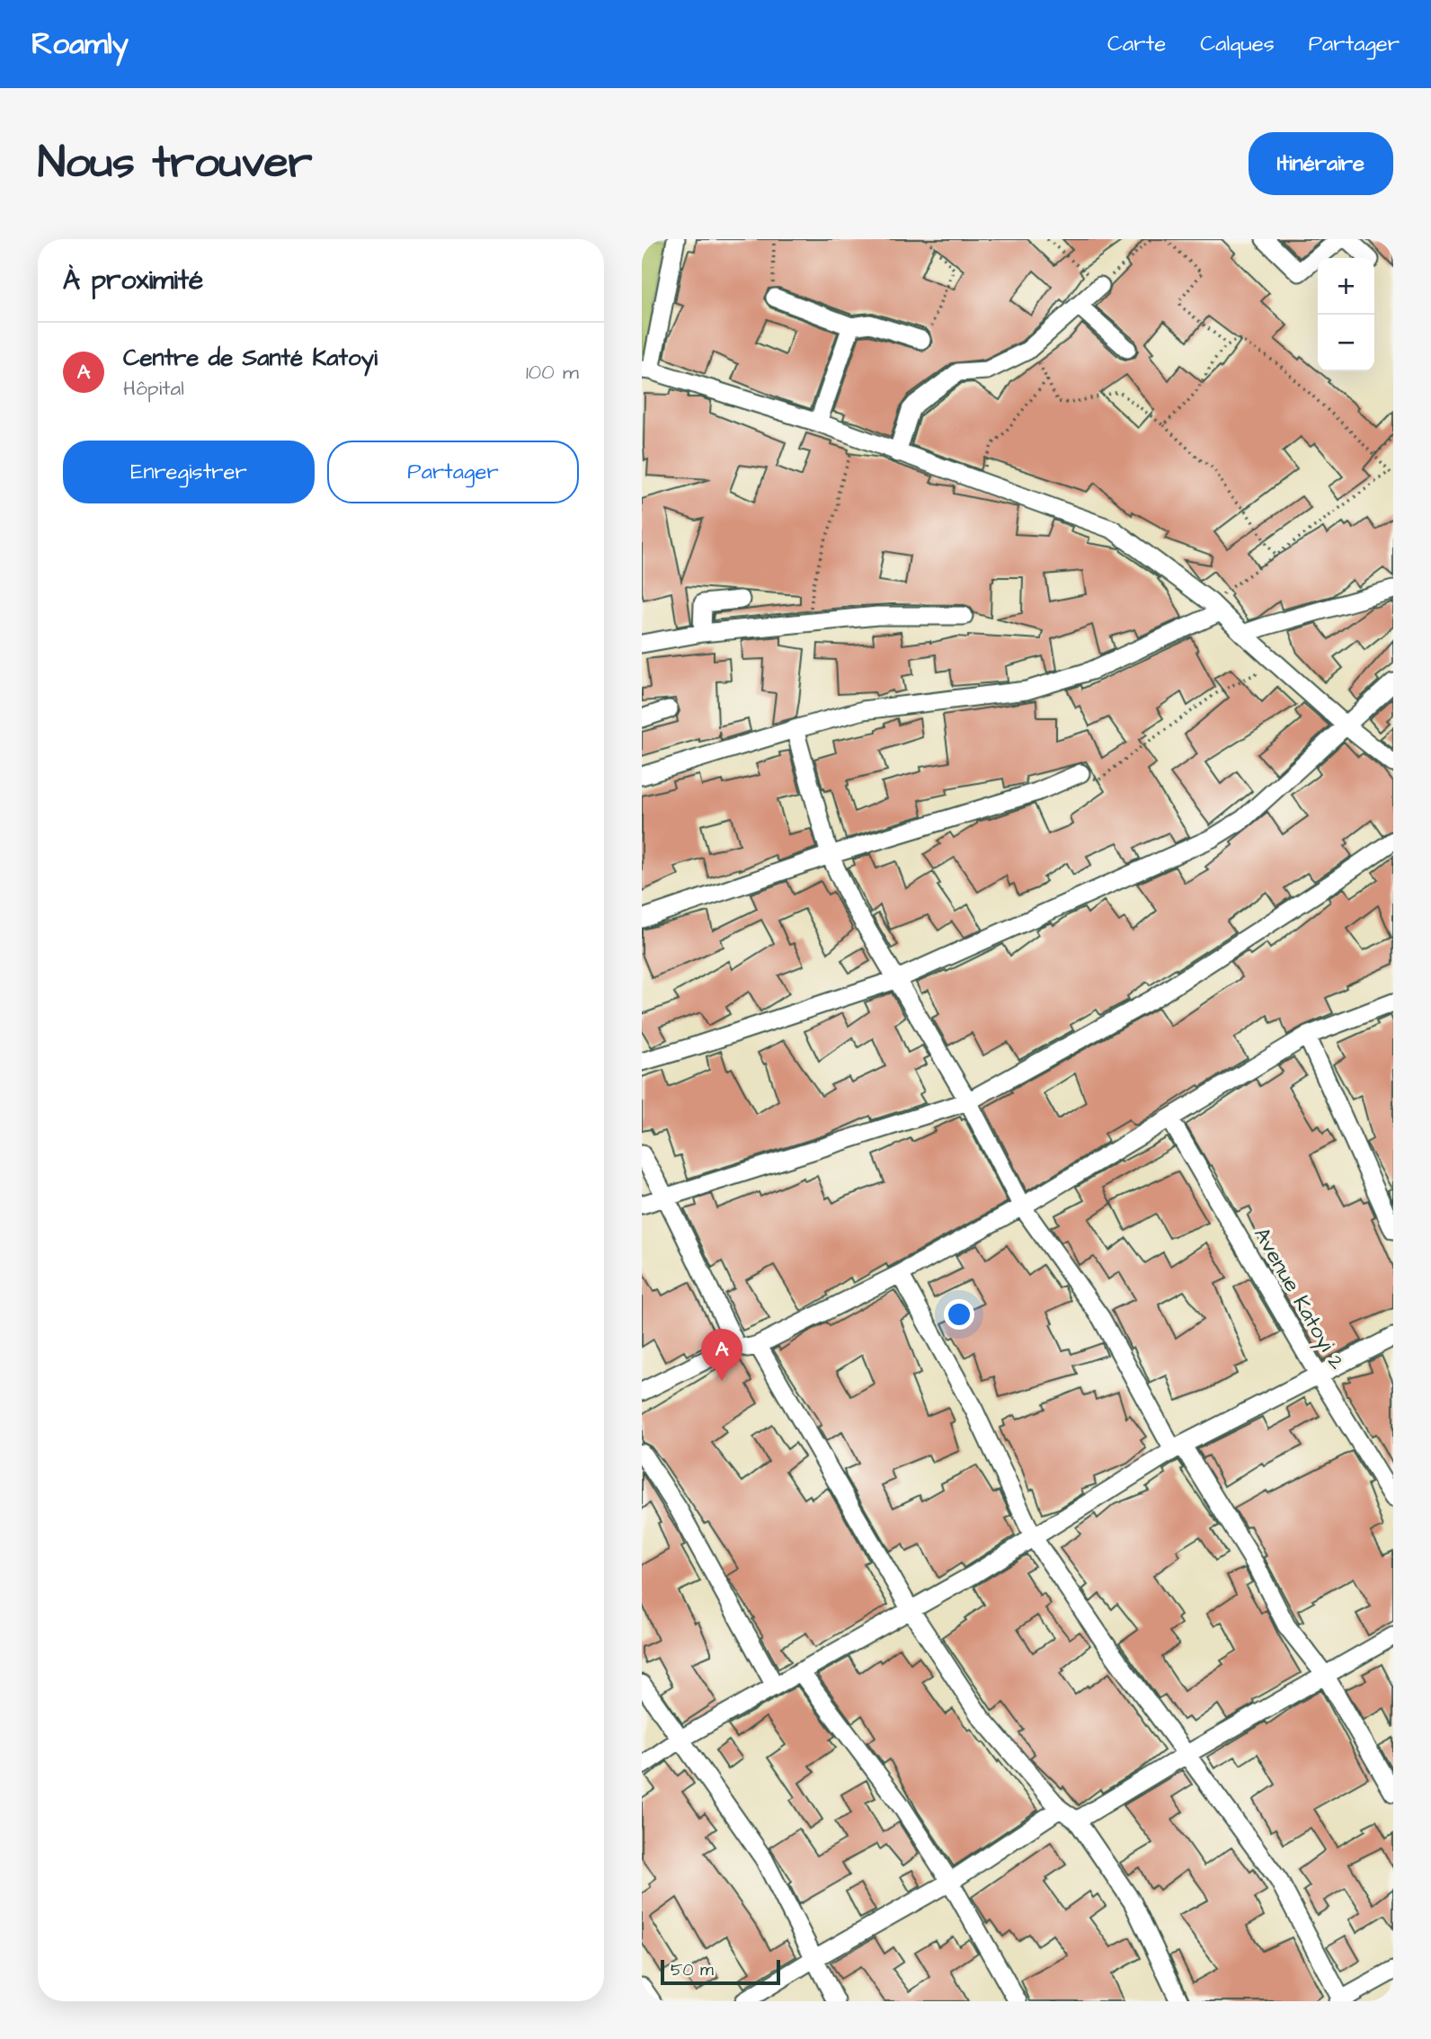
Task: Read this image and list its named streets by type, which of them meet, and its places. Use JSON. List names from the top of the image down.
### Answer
{
  "streets": {
    "street": ["Avenue Katoyi 2"]
  },
  "scale_bar": "50 m",
  "page": {
    "header": "Roamly",
    "nav": ["Carte", "Calques", "Partager"],
    "buttons": [
      "Itinéraire",
      ["Enregistrer", "Partager"]
    ],
    "title": "Nous trouver",
    "heading": "À proximité",
    "map_buttons": ["+", "−"],
    "list": [
      {
        "mark": "A",
        "name": "Centre de Santé Katoyi",
        "note": "Hôpital",
        "value": "100 m"
      }
    ],
    "pins": "A",
    "scale": "50 m"
  }
}
